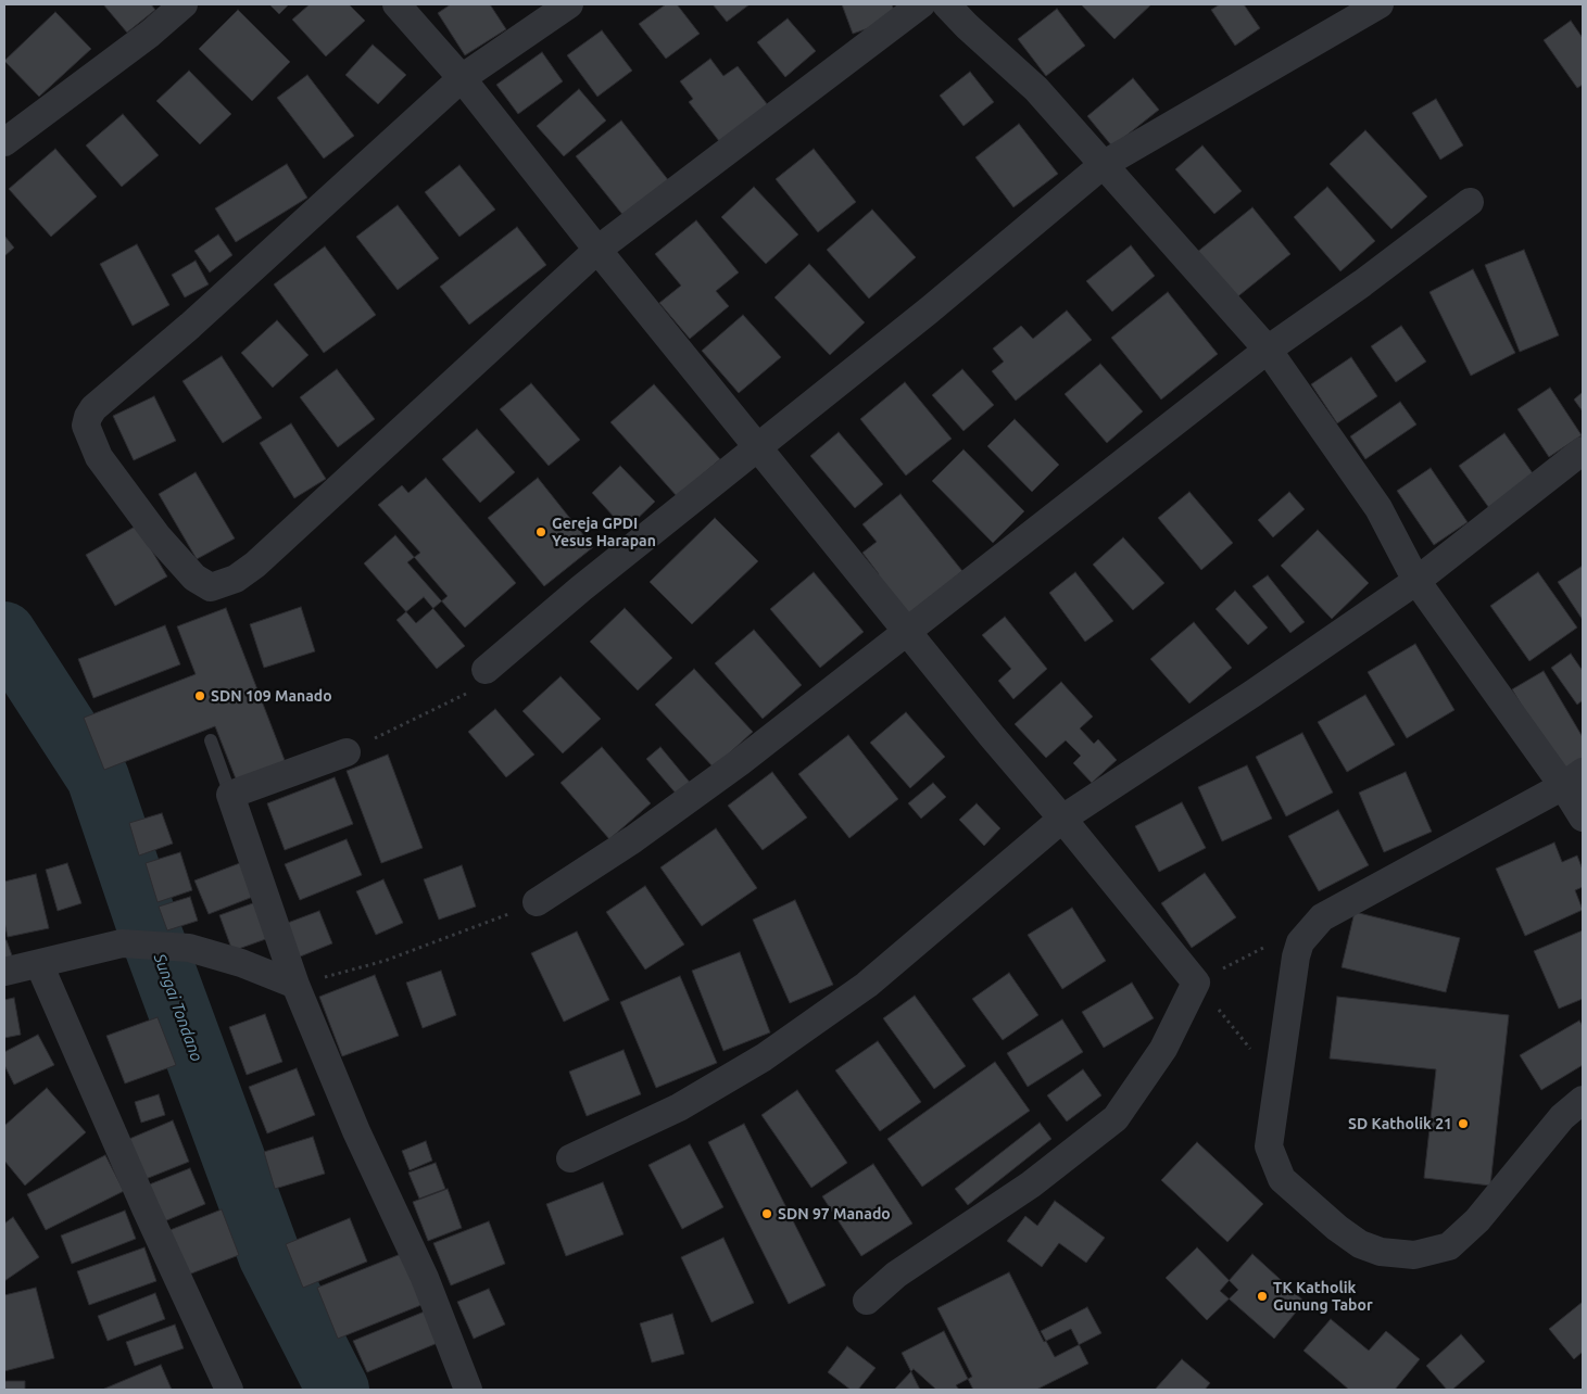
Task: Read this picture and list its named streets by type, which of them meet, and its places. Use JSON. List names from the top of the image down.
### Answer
{
  "water": ["Sungai Tondano"],
  "places": [
    "Gereja GPDI Yesus Harapan",
    "SDN 109 Manado",
    "SD Katholik 21",
    "SDN 97 Manado",
    "TK Katholik Gunung Tabor"
  ]
}
